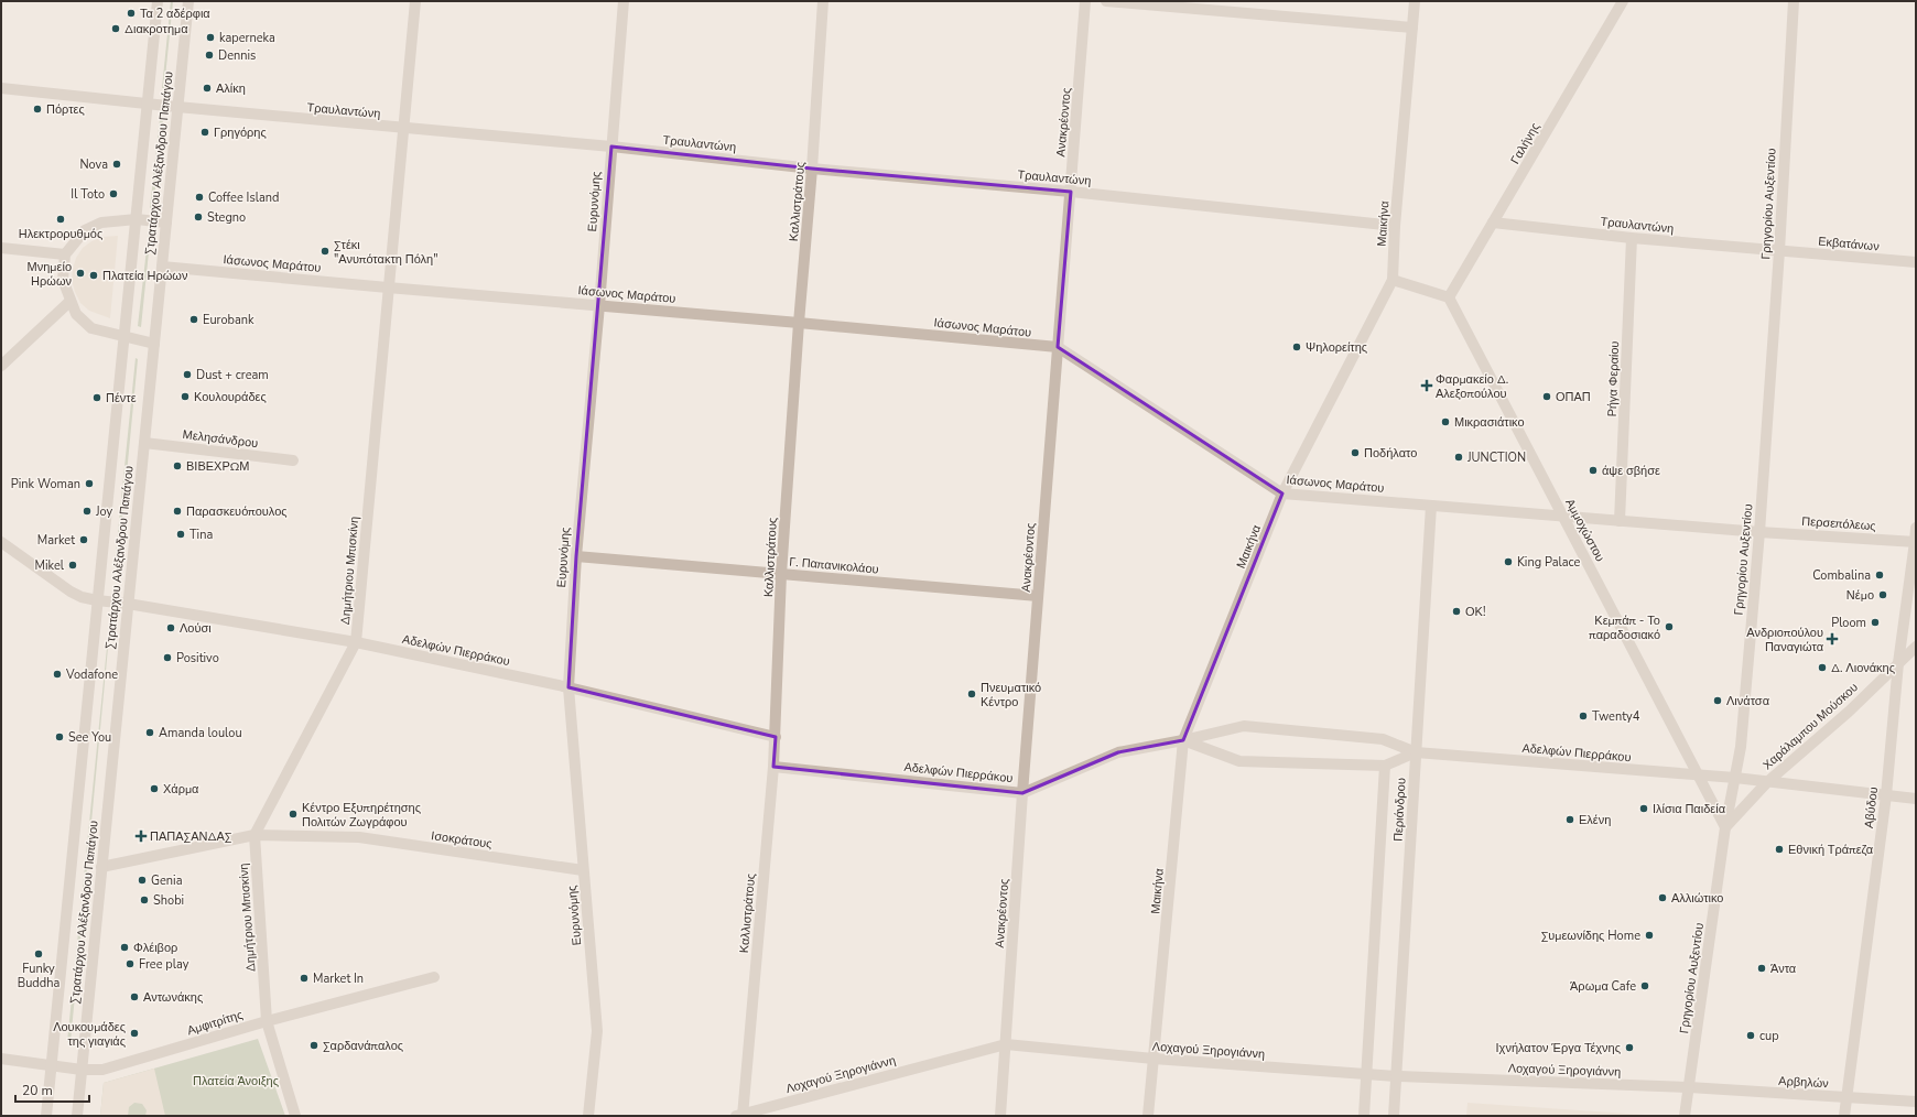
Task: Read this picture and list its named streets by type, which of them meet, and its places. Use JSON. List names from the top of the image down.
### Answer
{
  "streets": {
    "street": [
      "Τραυλαντώνη",
      "Ανακρέοντος",
      "Γαλήνης",
      "Στρατάρχου Αλέξανδρου Παπάγου",
      "Ευρυνόμης",
      "Καλλιστράτους",
      "Γρηγορίου Αυξεντίου",
      "Μαικήνα",
      "Εκβατάνων",
      "Ιάσωνος Μαράτου",
      "Ρήγα Φεραίου",
      "Μελησάνδρου",
      "Περσεπόλεως",
      "Αμμοχώστου",
      "Γ. Παπανικολάου",
      "Δημήτριου Μπισκίνη",
      "Αδελφών Πιερράκου",
      "Χαράλαμπου Μούσκου",
      "Αβύδου",
      "Περιάνδρου",
      "Ισοκράτους",
      "Αμφιτρίτης",
      "Λοχαγού Ξηρογιάννη",
      "Αρβηλών"
    ]
  },
  "crossings": [
    ["Τραυλαντώνη", "Ανακρέοντος"],
    ["Τραυλαντώνη", "Γαλήνης"],
    ["Τραυλαντώνη", "Στρατάρχου Αλέξανδρου Παπάγου"],
    ["Τραυλαντώνη", "Ευρυνόμης"],
    ["Τραυλαντώνη", "Καλλιστράτους"],
    ["Τραυλαντώνη", "Γρηγορίου Αυξεντίου"],
    ["Τραυλαντώνη", "Μαικήνα"],
    ["Τραυλαντώνη", "Εκβατάνων"],
    ["Τραυλαντώνη", "Ρήγα Φεραίου"],
    ["Τραυλαντώνη", "Δημήτριου Μπισκίνη"],
    ["Ανακρέοντος", "Ιάσωνος Μαράτου"],
    ["Ανακρέοντος", "Γ. Παπανικολάου"],
    ["Ανακρέοντος", "Αδελφών Πιερράκου"],
    ["Ανακρέοντος", "Λοχαγού Ξηρογιάννη"],
    ["Γαλήνης", "Αμμοχώστου"],
    ["Στρατάρχου Αλέξανδρου Παπάγου", "Ιάσωνος Μαράτου"],
    ["Στρατάρχου Αλέξανδρου Παπάγου", "Μελησάνδρου"],
    ["Στρατάρχου Αλέξανδρου Παπάγου", "Αδελφών Πιερράκου"],
    ["Στρατάρχου Αλέξανδρου Παπάγου", "Ισοκράτους"],
    ["Στρατάρχου Αλέξανδρου Παπάγου", "Αμφιτρίτης"],
    ["Ευρυνόμης", "Ιάσωνος Μαράτου"],
    ["Ευρυνόμης", "Γ. Παπανικολάου"],
    ["Ευρυνόμης", "Αδελφών Πιερράκου"],
    ["Ευρυνόμης", "Ισοκράτους"],
    ["Καλλιστράτους", "Ιάσωνος Μαράτου"],
    ["Καλλιστράτους", "Γ. Παπανικολάου"],
    ["Καλλιστράτους", "Αδελφών Πιερράκου"],
    ["Καλλιστράτους", "Λοχαγού Ξηρογιάννη"],
    ["Γρηγορίου Αυξεντίου", "Εκβατάνων"],
    ["Γρηγορίου Αυξεντίου", "Ιάσωνος Μαράτου"],
    ["Γρηγορίου Αυξεντίου", "Περσεπόλεως"],
    ["Γρηγορίου Αυξεντίου", "Αμμοχώστου"],
    ["Γρηγορίου Αυξεντίου", "Αδελφών Πιερράκου"],
    ["Γρηγορίου Αυξεντίου", "Χαράλαμπου Μούσκου"],
    ["Γρηγορίου Αυξεντίου", "Λοχαγού Ξηρογιάννη"],
    ["Γρηγορίου Αυξεντίου", "Αρβηλών"],
    ["Μαικήνα", "Ιάσωνος Μαράτου"],
    ["Μαικήνα", "Αδελφών Πιερράκου"],
    ["Μαικήνα", "Λοχαγού Ξηρογιάννη"],
    ["Ιάσωνος Μαράτου", "Ρήγα Φεραίου"],
    ["Ιάσωνος Μαράτου", "Περσεπόλεως"],
    ["Ιάσωνος Μαράτου", "Αμμοχώστου"],
    ["Ιάσωνος Μαράτου", "Δημήτριου Μπισκίνη"],
    ["Ιάσωνος Μαράτου", "Περιάνδρου"],
    ["Περσεπόλεως", "Αβύδου"],
    ["Αμμοχώστου", "Αδελφών Πιερράκου"],
    ["Αμμοχώστου", "Χαράλαμπου Μούσκου"],
    ["Δημήτριου Μπισκίνη", "Αδελφών Πιερράκου"],
    ["Δημήτριου Μπισκίνη", "Ισοκράτους"],
    ["Δημήτριου Μπισκίνη", "Αμφιτρίτης"],
    ["Αδελφών Πιερράκου", "Χαράλαμπου Μούσκου"],
    ["Αδελφών Πιερράκου", "Αβύδου"],
    ["Αδελφών Πιερράκου", "Περιάνδρου"],
    ["Χαράλαμπου Μούσκου", "Αβύδου"],
    ["Αβύδου", "Αρβηλών"],
    ["Περιάνδρου", "Λοχαγού Ξηρογιάννη"],
    ["Λοχαγού Ξηρογιάννη", "Αρβηλών"]
  ],
  "parks": ["Πλατεία Άνοιξης"],
  "places": {
    "other": [
      "Τα 2 αδέρφια",
      "Διακροτημα",
      "kaperneka",
      "Dennis",
      "Αλίκη",
      "Πόρτες",
      "Γρηγόρης",
      "Nova",
      "Il Toto",
      "Coffee Island",
      "Stegno",
      "Ηλεκτρορυθμός",
      "Στέκι \"Ανυπότακτη Πόλη\"",
      "Μνημείο Ηρώων",
      "Πλατεία Ηρώων",
      "Eurobank",
      "Ψηλορείτης",
      "Dust + cream",
      "Κουλουράδες",
      "ΟΠΑΠ",
      "Πέντε",
      "Μικρασιάτικο",
      "Ποδήλατο",
      "JUNCTION",
      "ΒΙΒΕΧΡΩΜ",
      "άψε σβήσε",
      "Pink Woman",
      "Joy",
      "Παρασκευόπουλος",
      "Tina",
      "Market",
      "King Palace",
      "Mikel",
      "Combalina",
      "Νέμο",
      "ΟΚ!",
      "Ploom",
      "Κεμπάπ - Το παραδοσιακό",
      "Λούσι",
      "Positivo",
      "Δ. Λιονάκης",
      "Vodafone",
      "Πνευματικό Κέντρο",
      "Λινάτσα",
      "Twenty4",
      "Amanda loulou",
      "See You",
      "Χάρμα",
      "Ιλίσια Παιδεία",
      "Κέντρο Εξυπηρέτησης Πολιτών Ζωγράφου",
      "Ελένη",
      "Εθνική Τράπεζα",
      "Genia",
      "Αλλιώτικο",
      "Shobi",
      "Συμεωνίδης Home",
      "Φλέιβορ",
      "Funky Buddha",
      "Free play",
      "Άντα",
      "Market In",
      "Άρωμα Cafe",
      "Αντωνάκης",
      "Λουκουμάδες της γιαγιάς",
      "cup",
      "Σαρδανάπαλος",
      "Ιχνήλατον Έργα Τέχνης"
    ],
    "health": ["Φαρμακείο Δ. Αλεξοπούλου", "Ανδριοπούλου Παναγιώτα", "ΠΑΠΑΣΑΝΔΑΣ"]
  },
  "scale_bar": "20 m"
}
